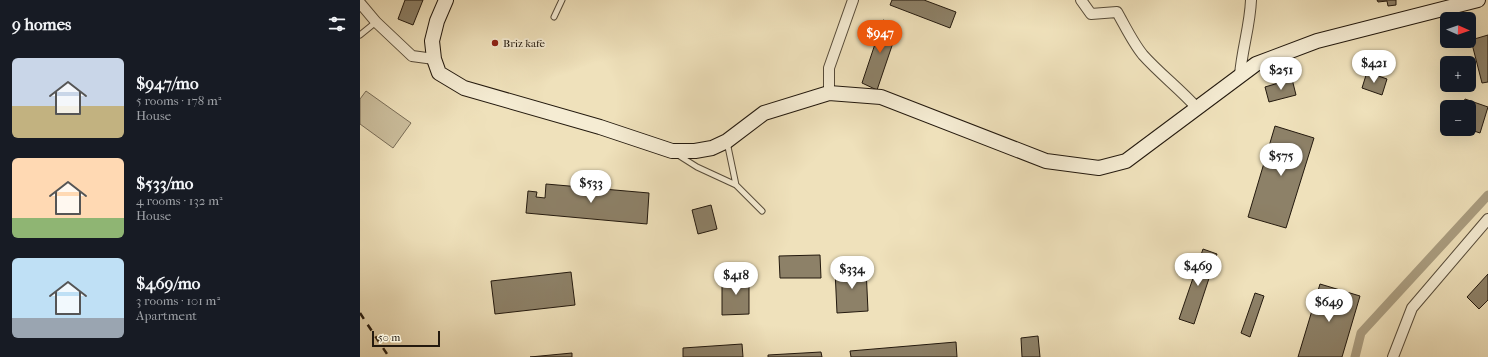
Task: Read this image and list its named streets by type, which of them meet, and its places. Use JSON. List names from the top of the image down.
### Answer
{
  "places": ["Briz kafe"],
  "scale_bar": "50 m",
  "north": "right",
  "page": {
    "heading": "9 homes",
    "map_buttons": ["+", "−"],
    "price": [
      "$947",
      "$421",
      "$251",
      "$575",
      "$533",
      "$469",
      "$334",
      "$418",
      "$649"
    ],
    "list": [
      {
        "name": "$947/mo",
        "note": "5 rooms · 178 m² · House"
      },
      {
        "name": "$533/mo",
        "note": "4 rooms · 132 m² · House"
      },
      {
        "name": "$469/mo",
        "note": "3 rooms · 101 m² · Apartment"
      }
    ],
    "scale": "50 m"
  }
}
